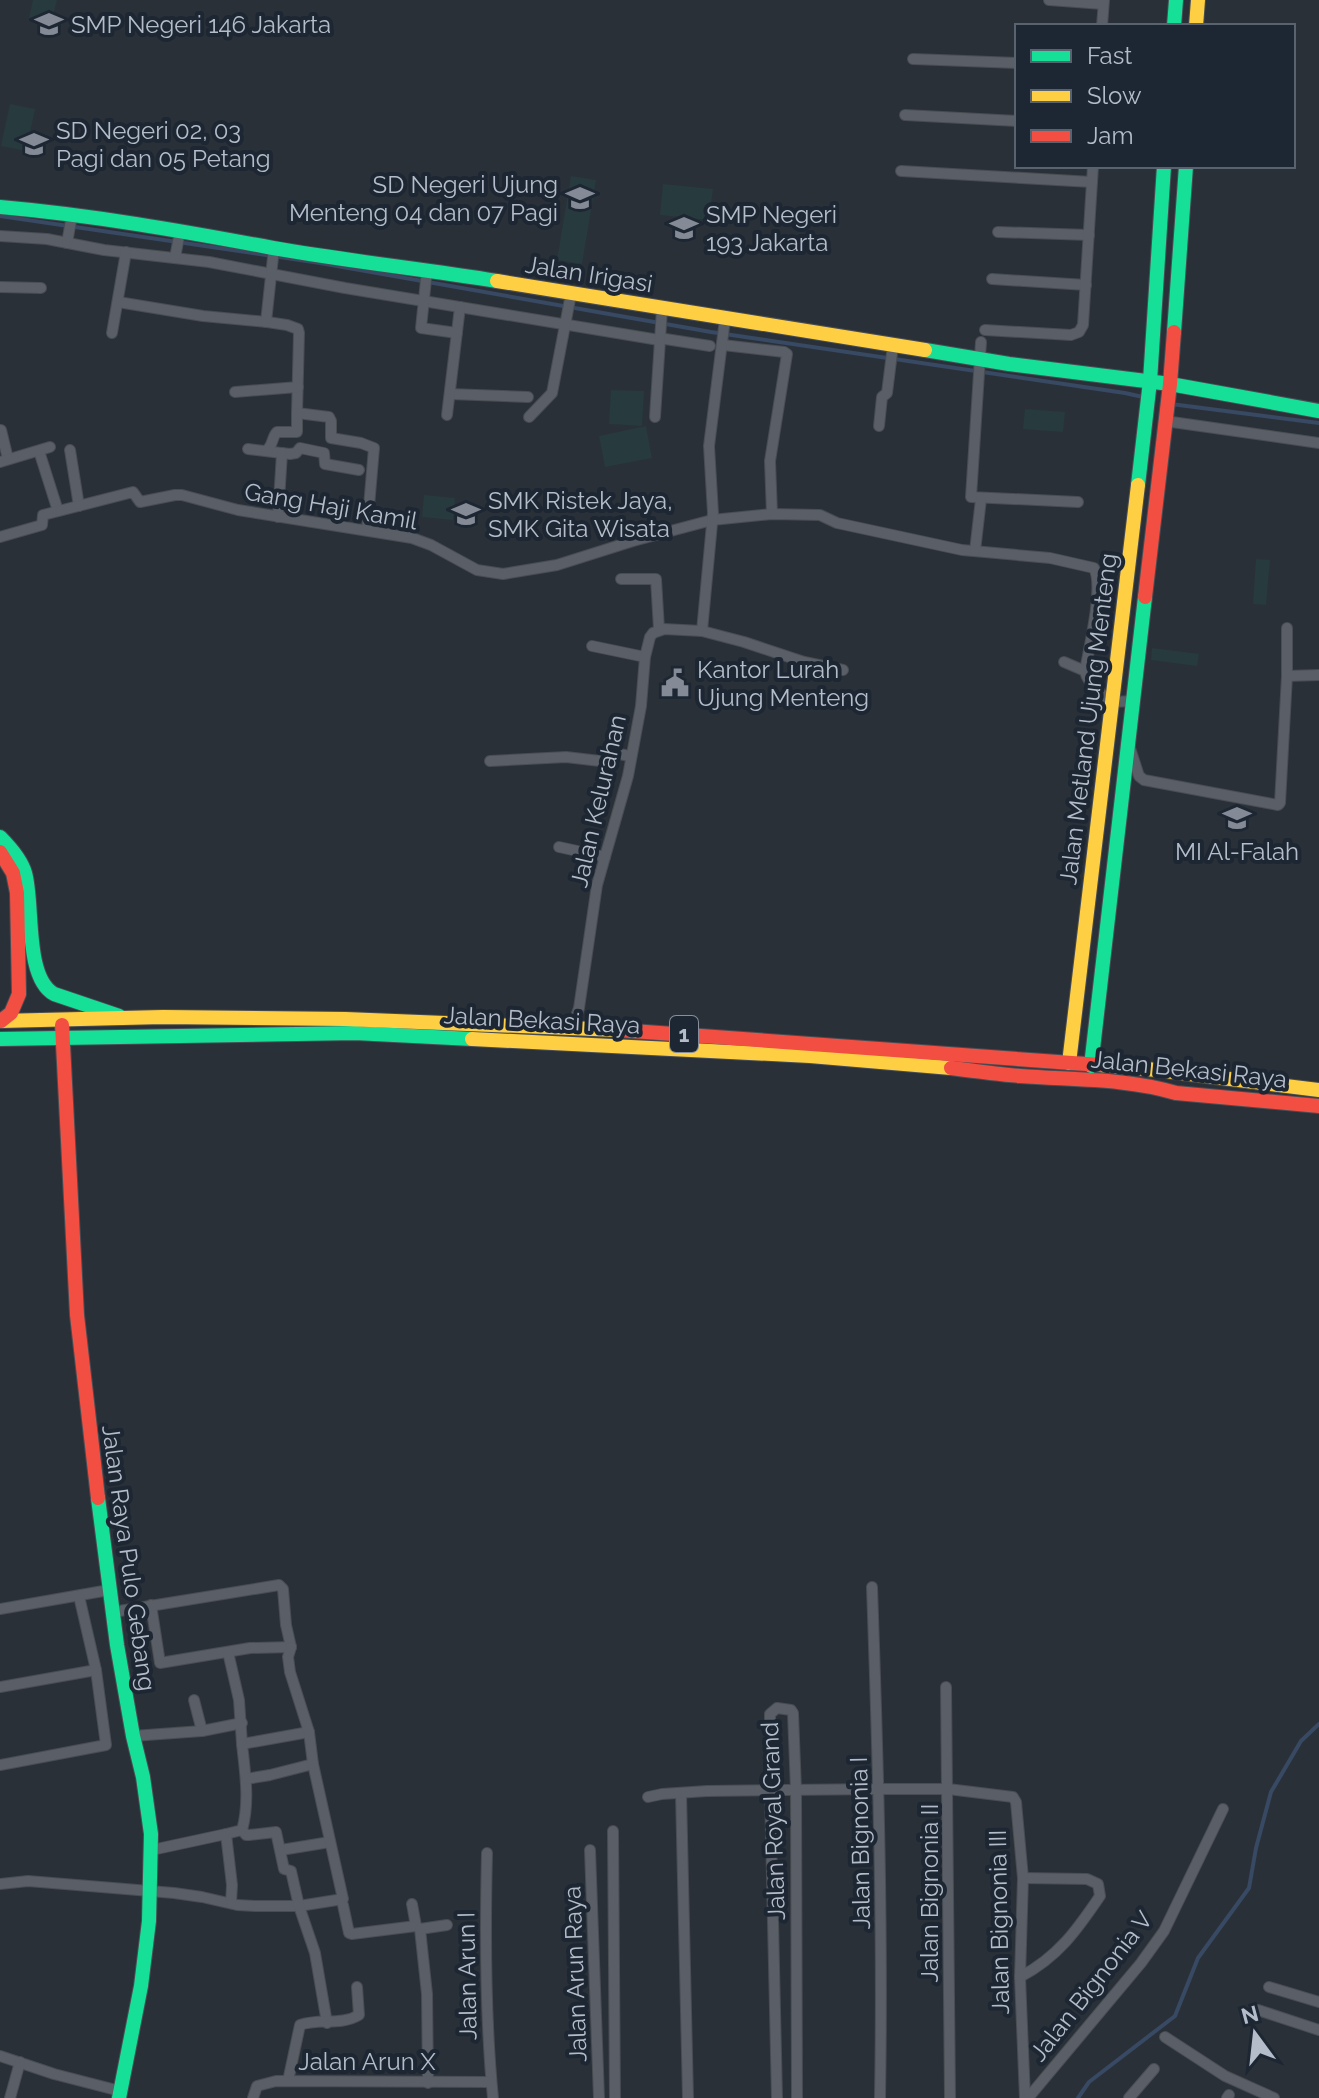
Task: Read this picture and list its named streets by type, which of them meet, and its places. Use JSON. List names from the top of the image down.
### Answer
{
  "streets": {
    "main road": [
      "Jalan Irigasi",
      "Jalan Metland Ujung Menteng",
      "Jalan Bekasi Raya",
      "1",
      "Jalan Raya Pulo Gebang"
    ],
    "street": [
      "Gang Haji Kamil",
      "Jalan Kelurahan",
      "Jalan Royal Grand",
      "Jalan Bignonia I",
      "Jalan Bignonia II",
      "Jalan Bignonia III",
      "Jalan Arun Raya",
      "Jalan Arun I",
      "Jalan Bignonia V",
      "Jalan Arun X"
    ]
  },
  "crossings": [
    ["Jalan Irigasi", "Jalan Metland Ujung Menteng"],
    ["Jalan Metland Ujung Menteng", "Jalan Bekasi Raya"],
    ["Jalan Kelurahan", "Jalan Bekasi Raya"],
    ["Jalan Bekasi Raya", "Jalan Raya Pulo Gebang"],
    ["Jalan Royal Grand", "Jalan Bignonia III"],
    ["Jalan Bignonia I", "Jalan Bignonia III"],
    ["Jalan Bignonia II", "Jalan Bignonia III"],
    ["Jalan Bignonia III", "Jalan Bignonia V"],
    ["Jalan Arun I", "Jalan Arun X"]
  ],
  "places": {
    "school or university": [
      "SMP Negeri 146 Jakarta",
      "SD Negeri 02, 03 Pagi dan 05 Petang",
      "SD Negeri Ujung Menteng 04 dan 07 Pagi",
      "SMP Negeri 193 Jakarta",
      "SMK Ristek Jaya, SMK Gita Wisata",
      "MI Al-Falah"
    ],
    "public building": ["Kantor Lurah Ujung Menteng"]
  },
  "legend": ["Fast", "Slow", "Jam"],
  "north": "top"
}
